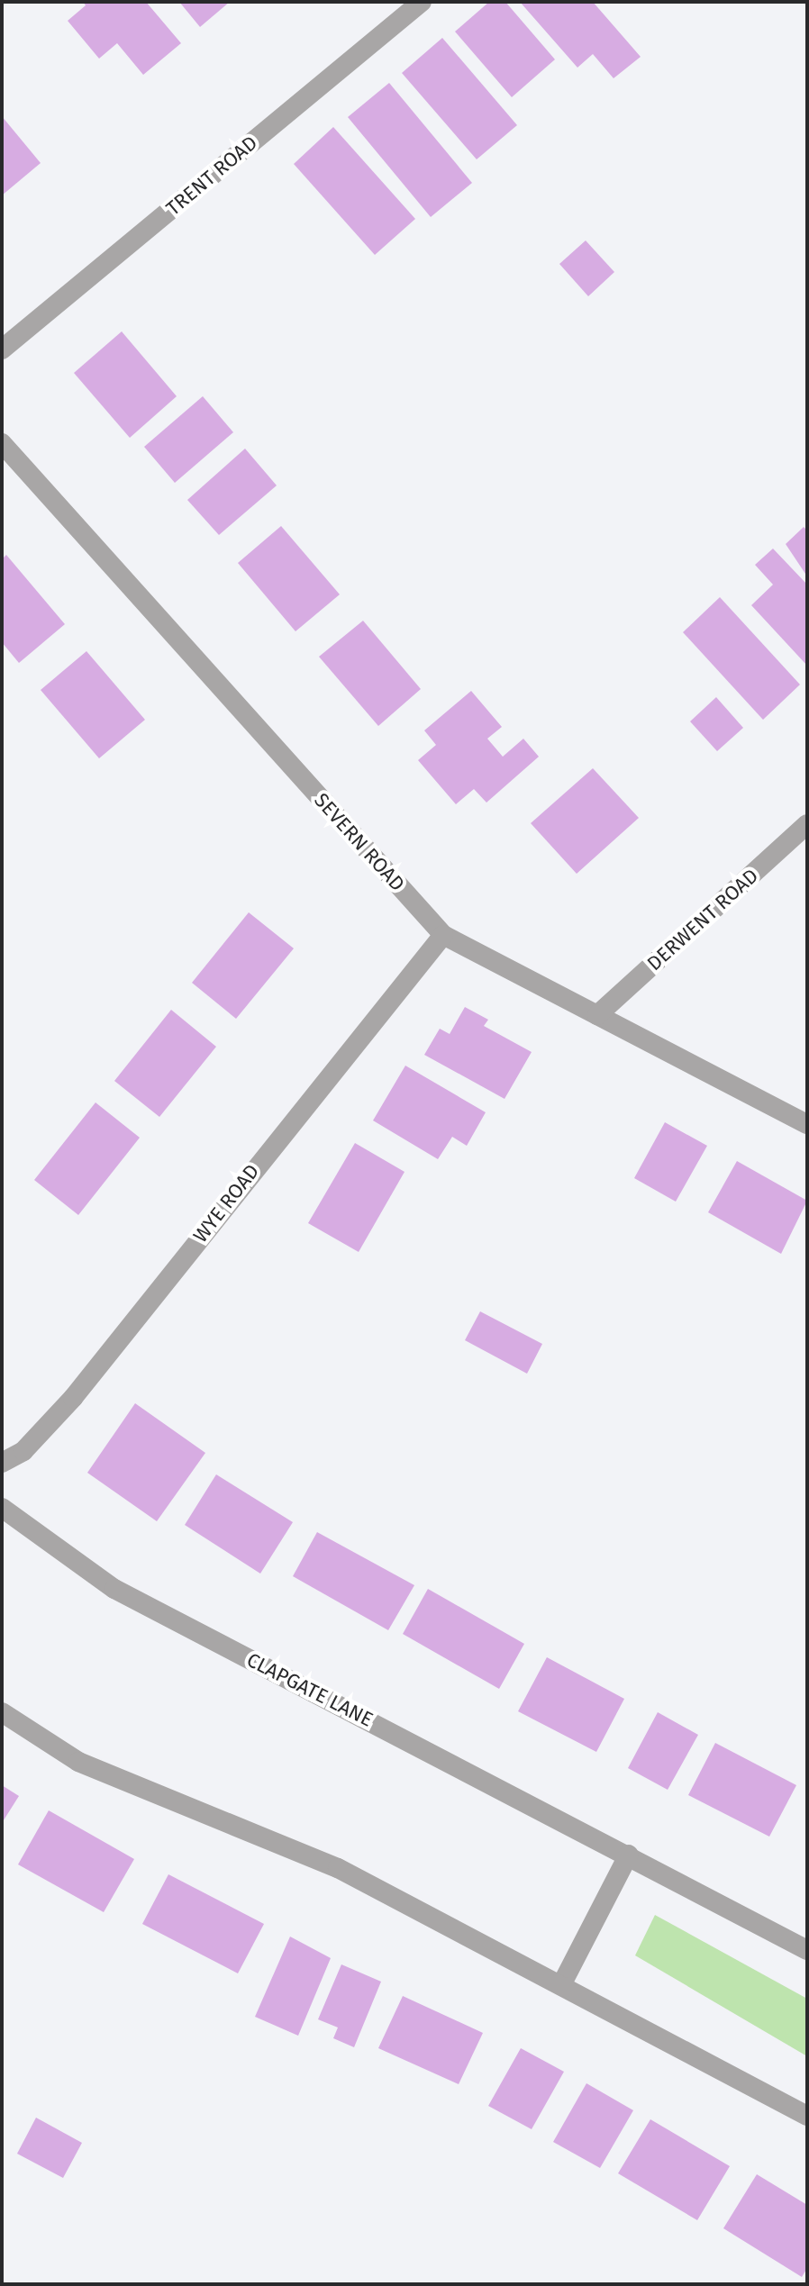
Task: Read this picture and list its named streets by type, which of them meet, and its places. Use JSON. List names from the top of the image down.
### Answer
{
  "streets": {
    "street": [
      "TRENT ROAD",
      "SEVERN ROAD",
      "DERWENT ROAD",
      "WYE ROAD",
      "CLAPGATE LANE"
    ]
  },
  "crossings": [
    ["SEVERN ROAD", "DERWENT ROAD"],
    ["SEVERN ROAD", "WYE ROAD"]
  ]
}
